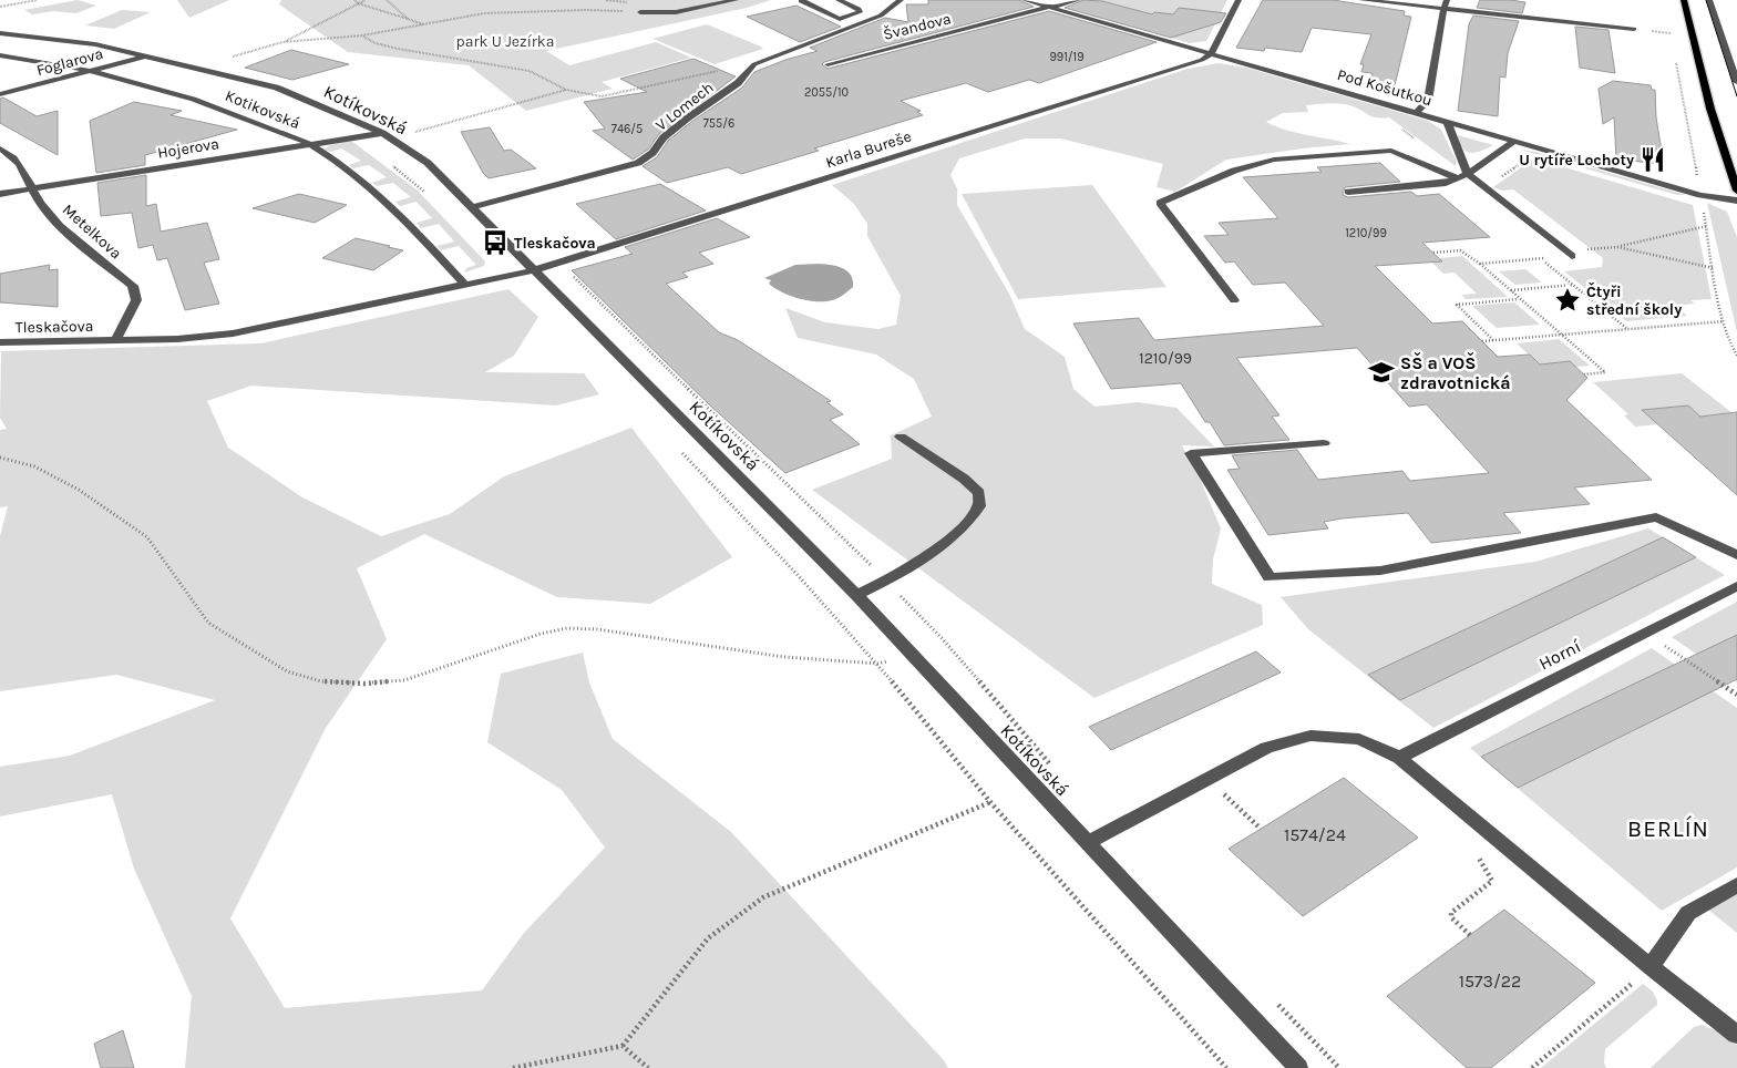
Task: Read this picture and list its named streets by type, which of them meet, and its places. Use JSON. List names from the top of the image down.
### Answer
{
  "streets": {
    "street": [
      "Švandova",
      "Foglarova",
      "Pod Košutkou",
      "V Lomech",
      "Kotikovská",
      "Kotíkovská",
      "Hojerova",
      "Karla Bureše",
      "Metelkova",
      "Tleskačova",
      "Horní"
    ]
  },
  "crossings": [
    ["Švandova", "Pod Košutkou"],
    ["Foglarova", "Kotikovská"],
    ["Foglarova", "Kotíkovská"],
    ["Pod Košutkou", "Karla Bureše"],
    ["V Lomech", "Kotíkovská"],
    ["Kotikovská", "Hojerova"],
    ["Kotikovská", "Tleskačova"],
    ["Kotíkovská", "Hojerova"],
    ["Kotíkovská", "Karla Bureše"],
    ["Kotíkovská", "Tleskačova"],
    ["Hojerova", "Metelkova"],
    ["Karla Bureše", "Tleskačova"],
    ["Metelkova", "Tleskačova"]
  ],
  "districts": ["BERLÍN"],
  "parks": ["park U Jezírka"],
  "places": {
    "restaurant": ["U rytíře Lochoty"],
    "bus stop": ["Tleskačova"],
    "place": ["Čtyři střední školy"],
    "school or university": ["SŠ a VOŠ zdravotnická"]
  },
  "house_numbers": [
    "991/19",
    "2055/10",
    "755/6",
    "746/5",
    "1210/99",
    "1210/99",
    "1574/24",
    "1573/22"
  ]
}
